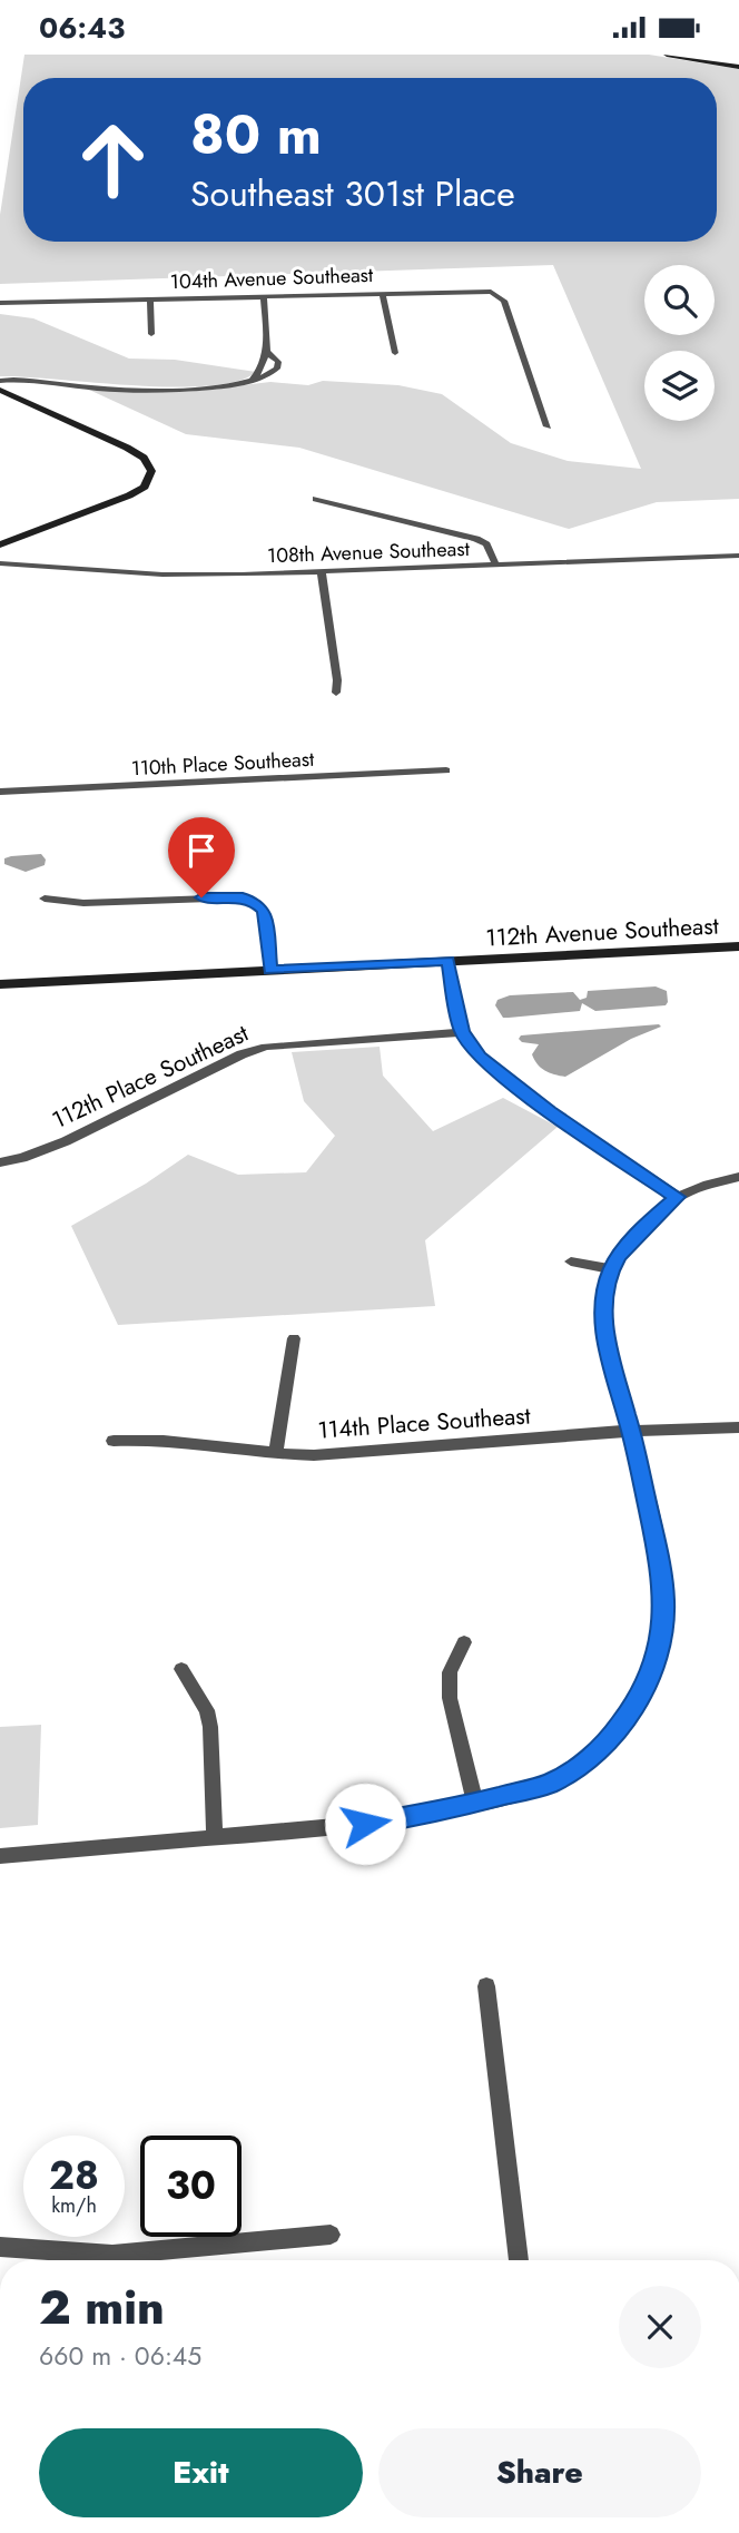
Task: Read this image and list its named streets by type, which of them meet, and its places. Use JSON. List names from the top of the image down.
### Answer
{
  "streets": {
    "street": [
      "104th Avenue Southeast",
      "108th Avenue Southeast",
      "110th Place Southeast",
      "112th Avenue Southeast",
      "112th Place Southeast",
      "114th Place Southeast"
    ]
  },
  "page": {
    "status": "06:43",
    "turn": ["80 m", "Southeast 301st Place"],
    "speed": "28 km/h",
    "limit": "30",
    "heading": ["2 min", "660 m · 06:45"],
    "buttons": ["Exit", "Share"]
  }
}
